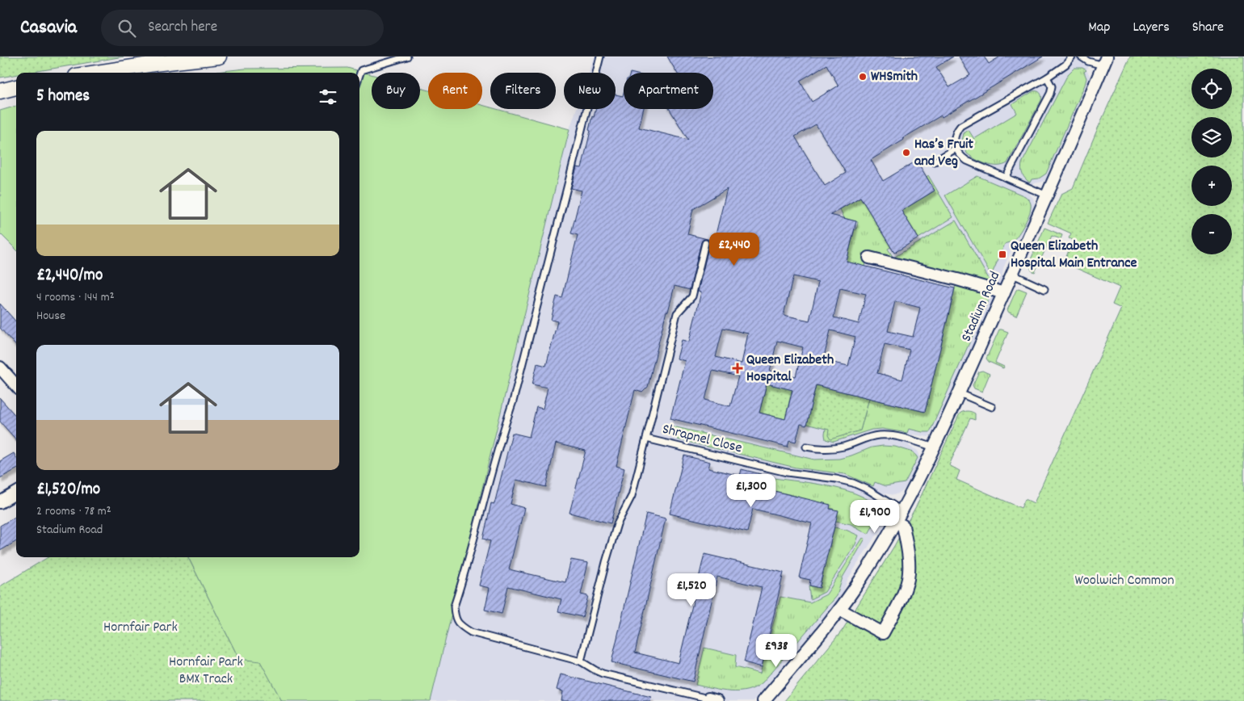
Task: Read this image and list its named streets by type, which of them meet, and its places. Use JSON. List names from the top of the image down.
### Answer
{
  "streets": {
    "street": ["Stadium Road"],
    "lane": ["Shrapnel Close"]
  },
  "crossings": [
    ["Stadium Road", "Shrapnel Close"]
  ],
  "parks": ["Woolwich Common", "Hornfair Park", "Hornfair Park BMX Track"],
  "places": {
    "other": ["WHSmith", "Has’s Fruit and Veg"],
    "transit": ["Queen Elizabeth Hospital Main Entrance"],
    "health": ["Queen Elizabeth Hospital"]
  },
  "page": {
    "header": "Casavia",
    "search": "Search here",
    "nav": ["Map", "Layers", "Share"],
    "map_buttons": ["+", "−"],
    "chip": [
      "Buy",
      "Rent",
      "Filters",
      "New",
      "Apartment"
    ],
    "heading": "5 homes",
    "list": [
      {
        "name": "£2,440/mo",
        "note": "4 rooms · 144 m² · House"
      },
      {
        "name": "£1,520/mo",
        "note": "2 rooms · 78 m² · Stadium Road"
      }
    ],
    "price": [
      "£2,440",
      "£1,300",
      "£1,900",
      "£1,520",
      "£938"
    ]
  }
}
